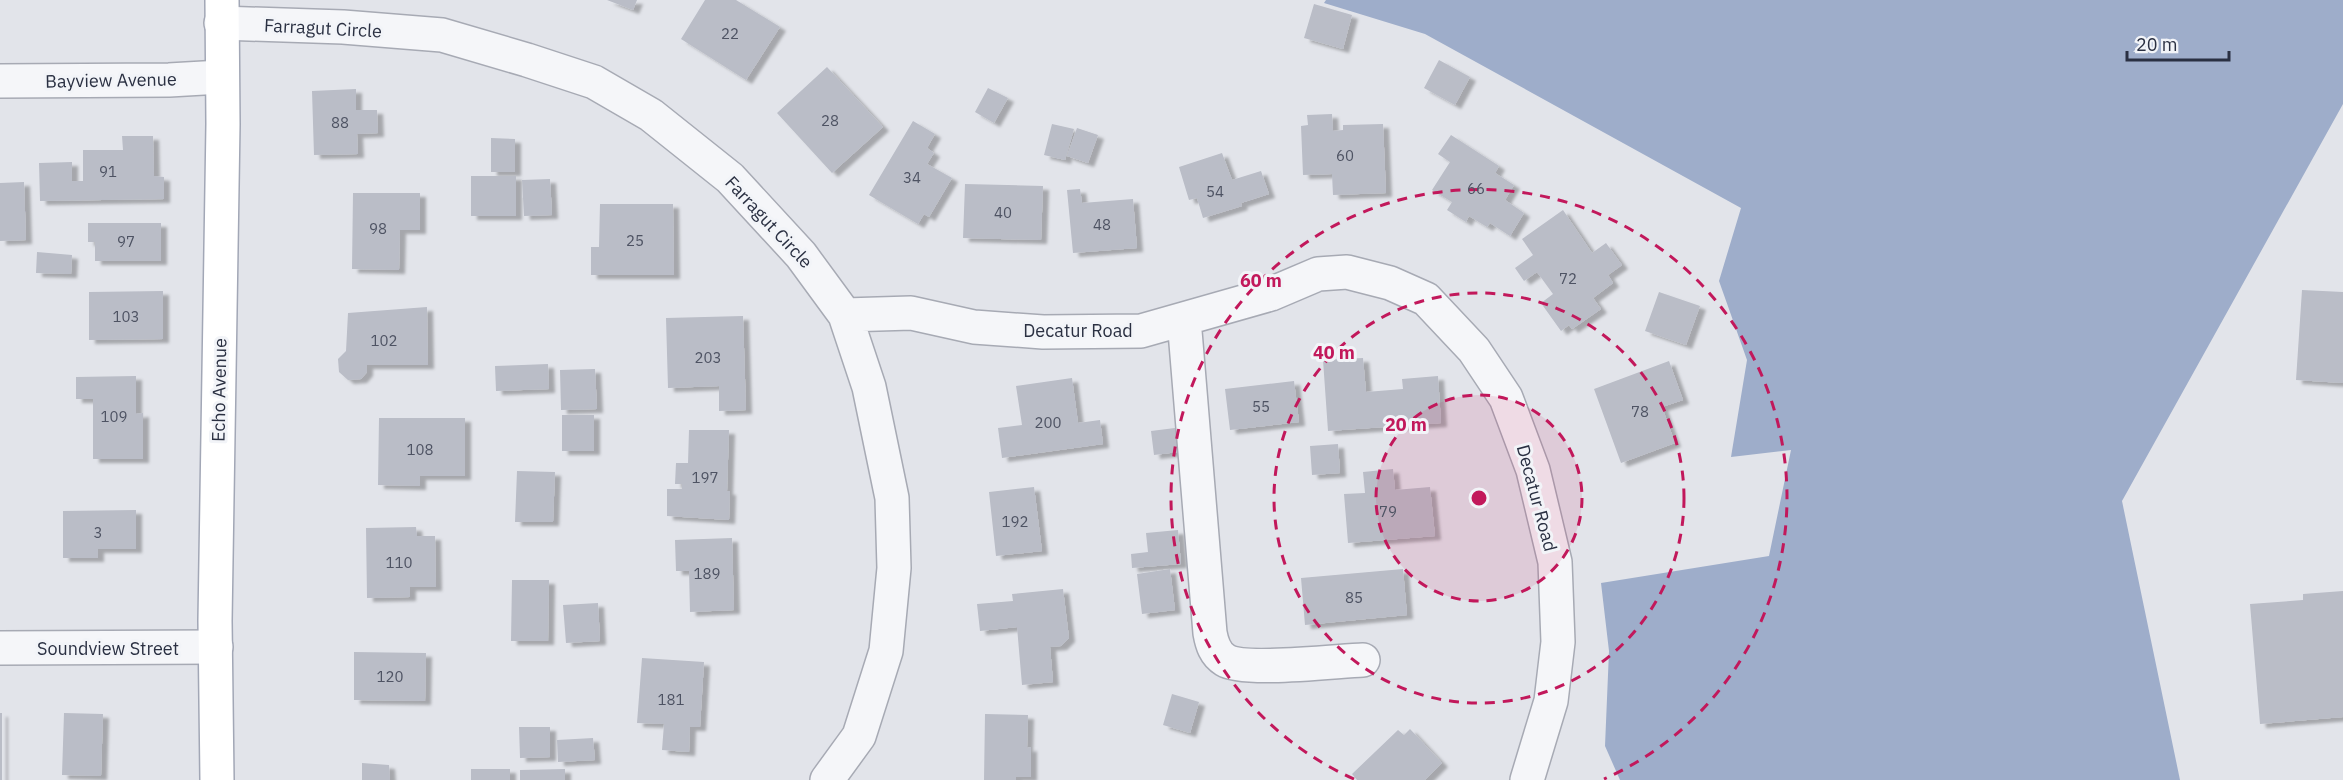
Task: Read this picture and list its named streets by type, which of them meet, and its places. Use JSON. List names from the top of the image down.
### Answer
{
  "streets": {
    "main road": ["Echo Avenue"],
    "street": [
      "Farragut Circle",
      "Bayview Avenue",
      "Decatur Road",
      "Soundview Street"
    ]
  },
  "crossings": [
    ["Farragut Circle", "Decatur Road"],
    ["Farragut Circle", "Echo Avenue"],
    ["Bayview Avenue", "Echo Avenue"],
    ["Echo Avenue", "Soundview Street"]
  ],
  "house_numbers": [
    "22",
    "28",
    "88",
    "60",
    "91",
    "34",
    "66",
    "54",
    "40",
    "48",
    "98",
    "25",
    "97",
    "72",
    "103",
    "102",
    "203",
    "55",
    "78",
    "109",
    "200",
    "108",
    "197",
    "79",
    "192",
    "3",
    "110",
    "189",
    "85",
    "120",
    "181"
  ],
  "scale_bar": "20 m",
  "rings": ["60 m", "40 m", "20 m"]
}
